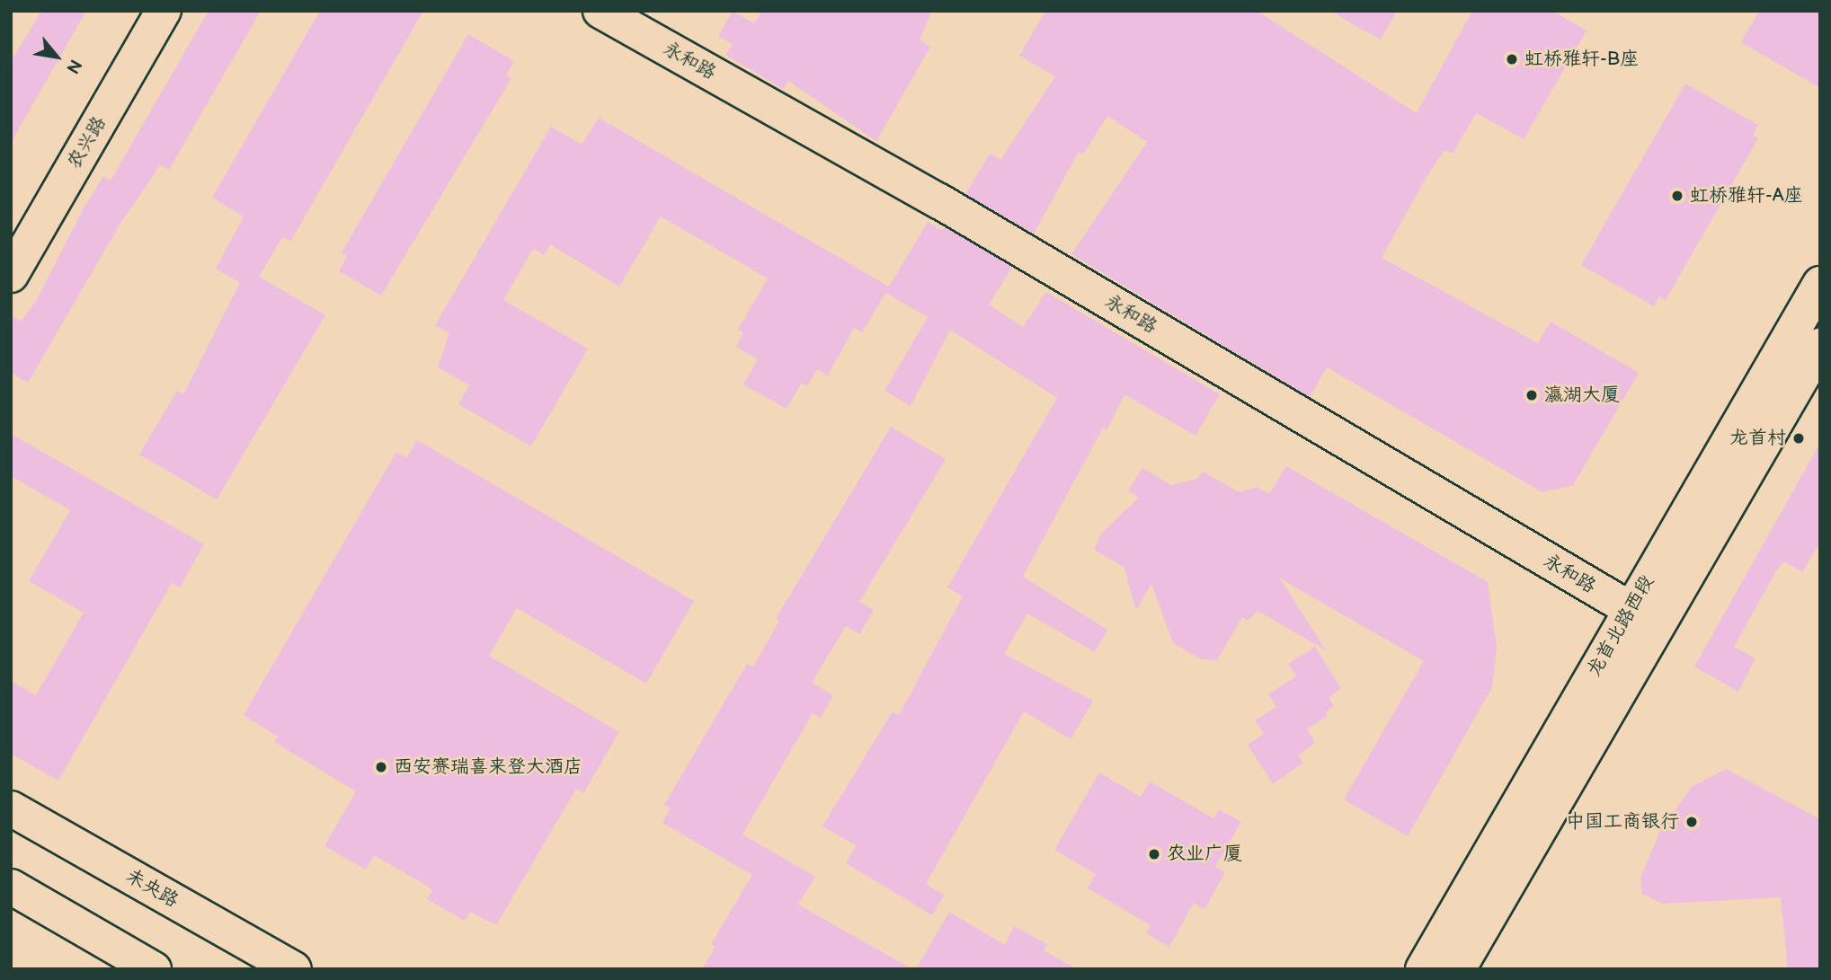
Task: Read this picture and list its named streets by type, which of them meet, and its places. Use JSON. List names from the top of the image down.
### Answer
{
  "streets": {
    "street": [
      "永和路",
      "农兴路",
      "龙首北路西段",
      "未央路"
    ]
  },
  "crossings": [
    ["永和路", "龙首北路西段"]
  ],
  "places": [
    "虹桥雅轩-B座",
    "虹桥雅轩-A座",
    "瀛湖大厦",
    "龙首村",
    "西安赛瑞喜来登大酒店",
    "中国工商银行",
    "农业广厦"
  ],
  "north": "bottom right"
}
